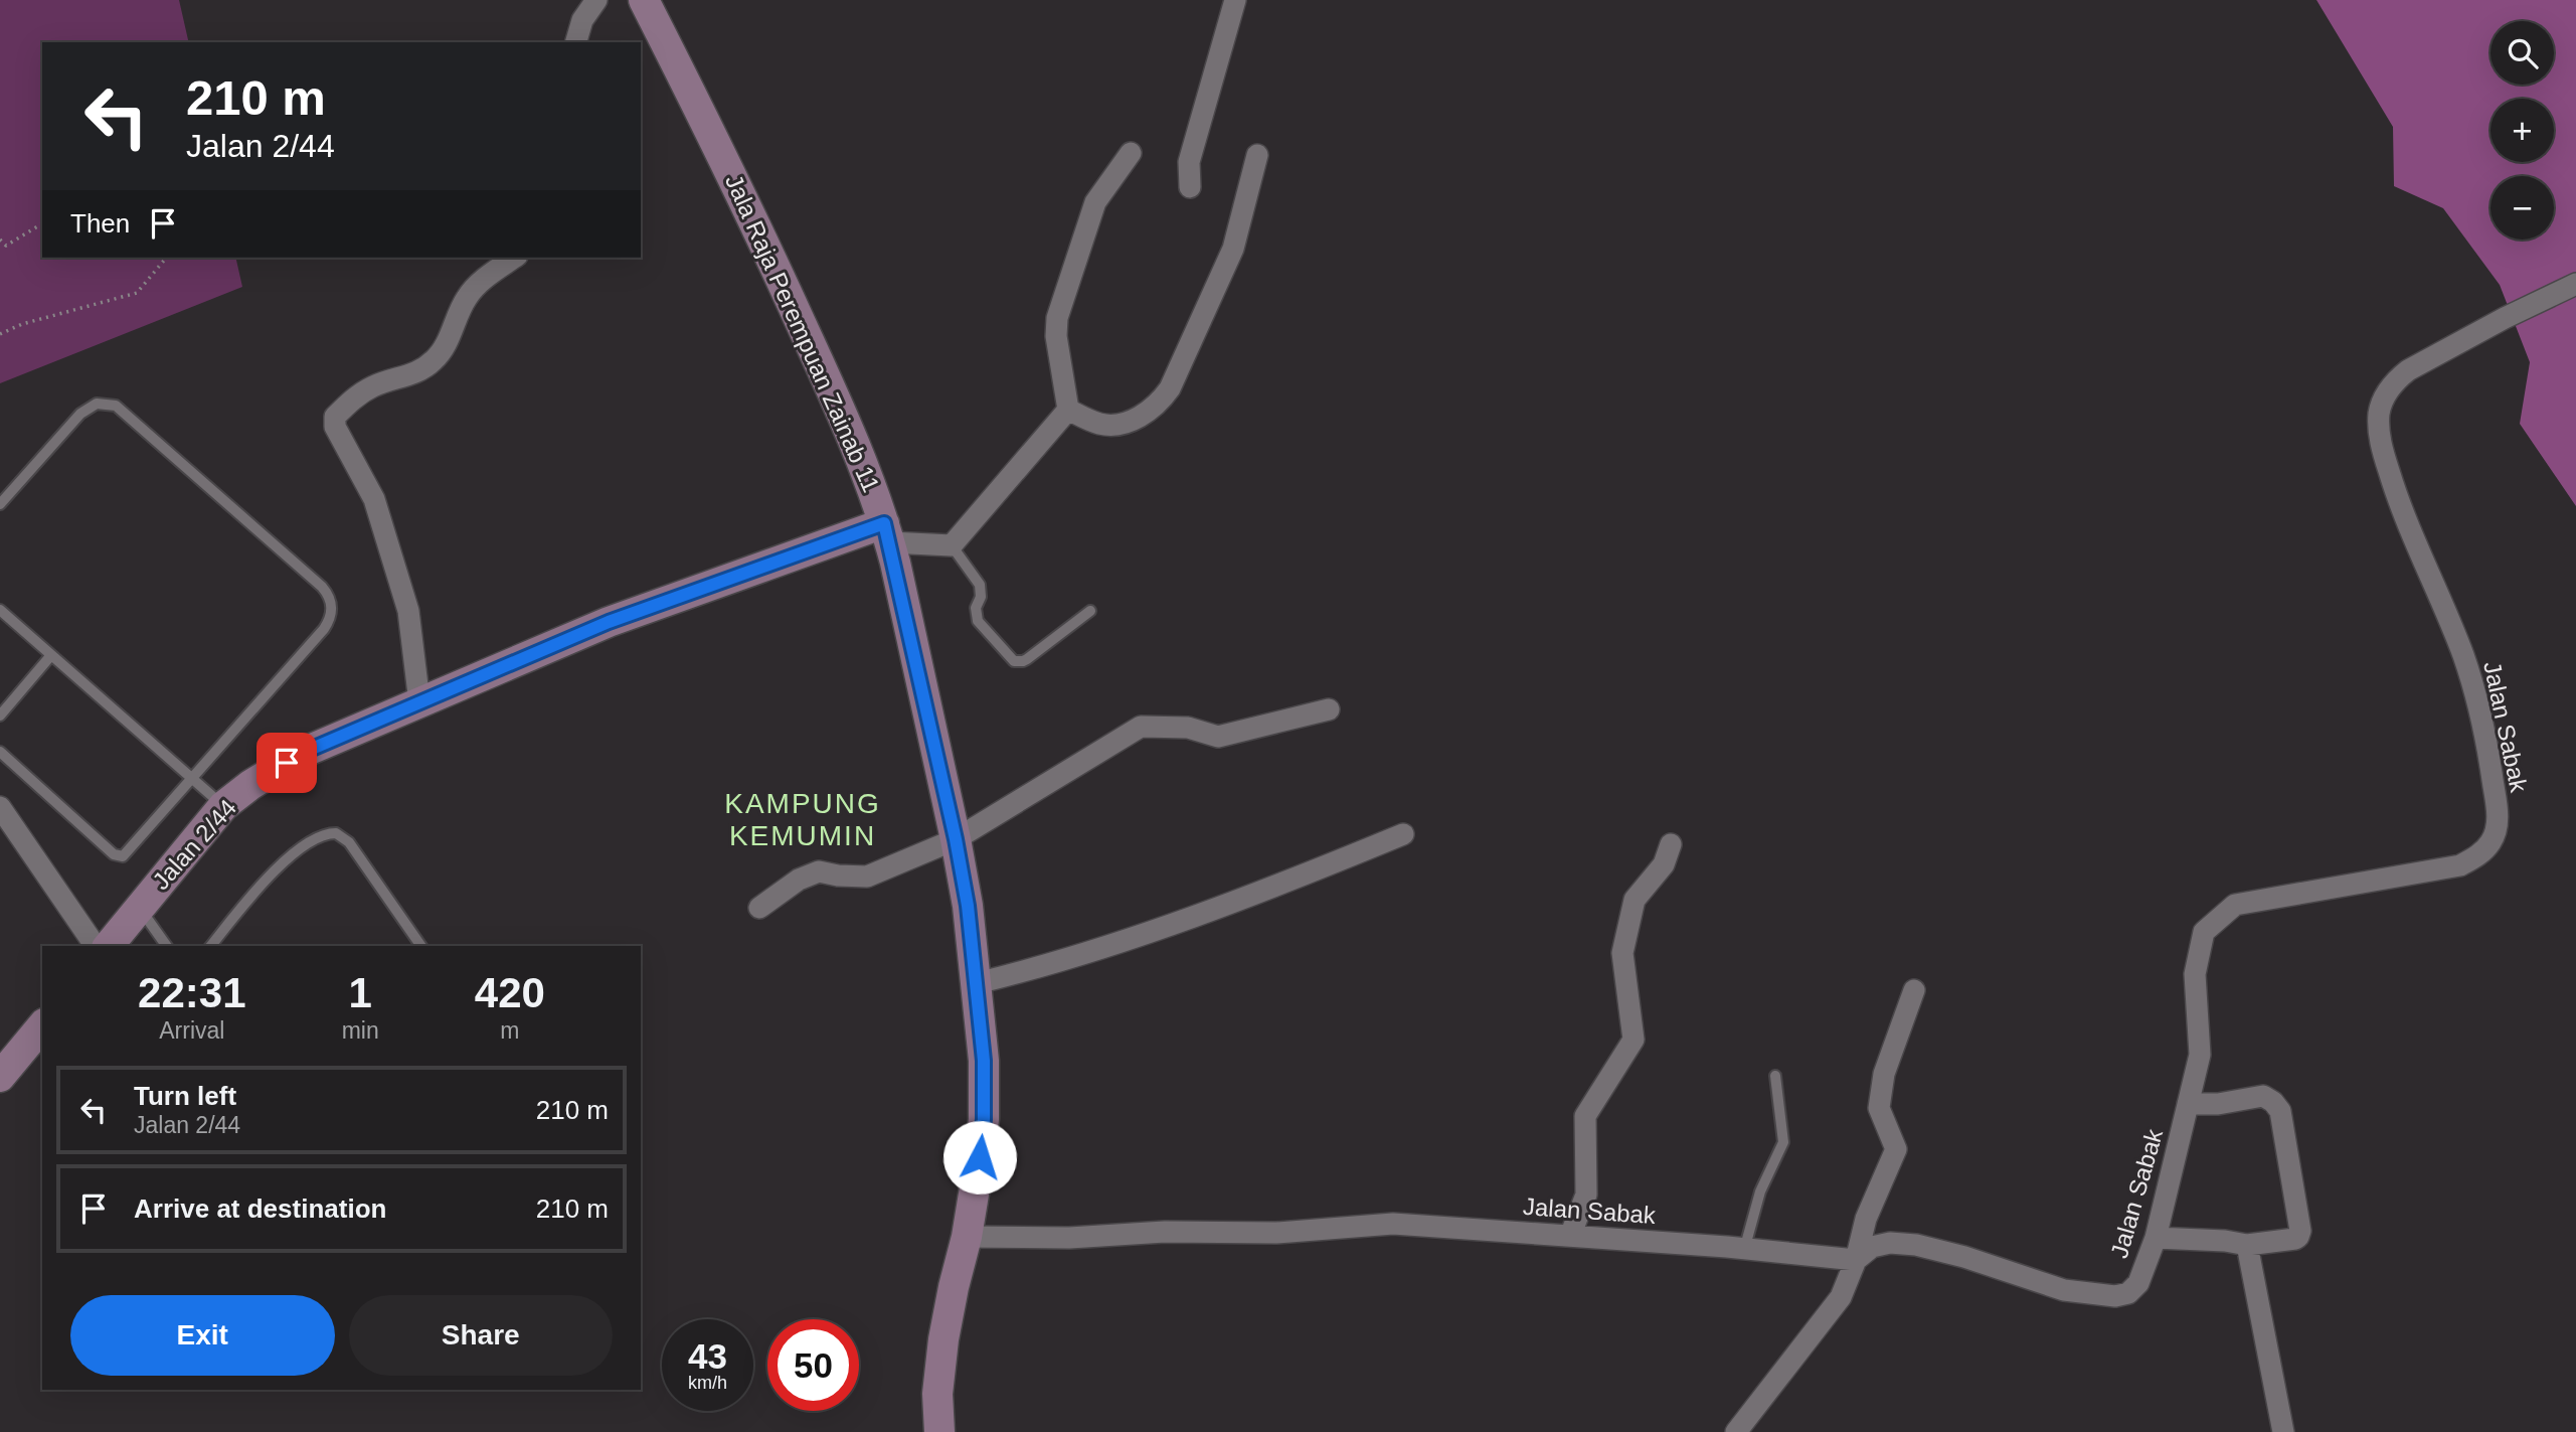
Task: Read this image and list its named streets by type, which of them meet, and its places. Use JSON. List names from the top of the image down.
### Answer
{
  "streets": {
    "main road": ["Jala Raja Perempuan Zainab 11", "Jalan 2/44"],
    "street": ["Jalan Sabak"]
  },
  "crossings": [
    ["Jala Raja Perempuan Zainab 11", "Jalan Sabak"],
    ["Jala Raja Perempuan Zainab 11", "Jalan 2/44"]
  ],
  "districts": ["KAMPUNG KEMUMIN"],
  "page": {
    "map_buttons": ["+", "−"],
    "turn": ["210 m", "Jalan 2/44"],
    "then": "Then",
    "eta": [
      "22:31",
      "Arrival",
      "1",
      "min",
      "420",
      "m"
    ],
    "list": [
      {
        "name": "Turn left",
        "note": "Jalan 2/44",
        "value": "210 m"
      },
      {
        "name": "Arrive at destination",
        "value": "210 m"
      }
    ],
    "buttons": ["Exit", "Share"],
    "speed": "43 km/h",
    "limit": "50"
  }
}
